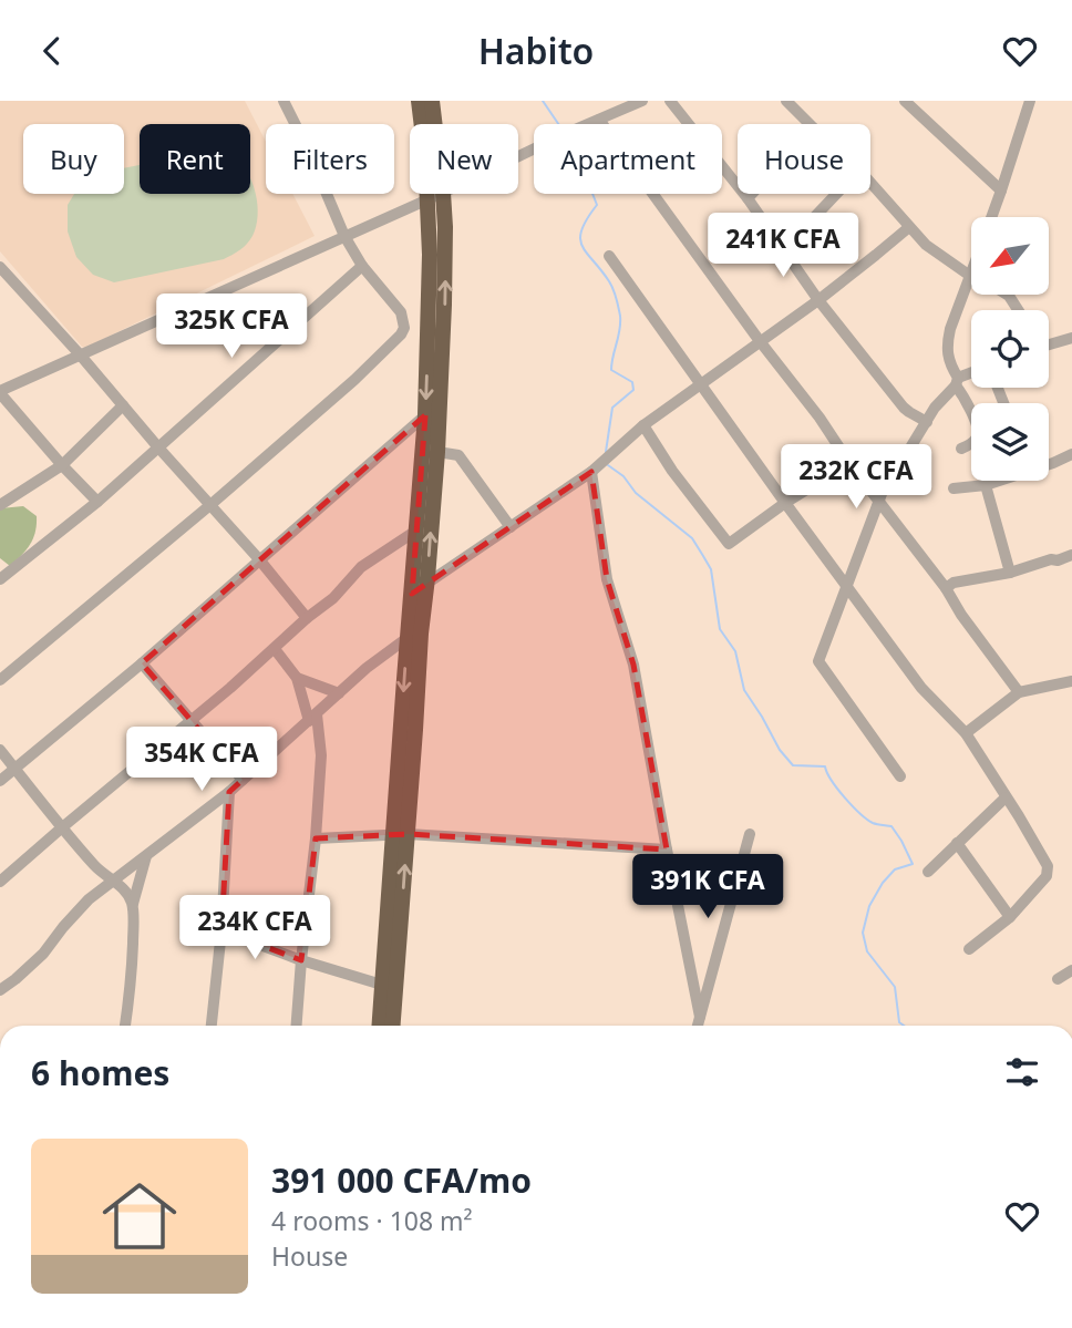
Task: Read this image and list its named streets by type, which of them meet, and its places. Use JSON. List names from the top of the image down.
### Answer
{
  "north": "bottom left",
  "page": {
    "header": "Habito",
    "chip": [
      "Buy",
      "Rent",
      "Filters",
      "New",
      "Apartment",
      "House"
    ],
    "price": [
      "241K CFA",
      "325K CFA",
      "232K CFA",
      "354K CFA",
      "391K CFA",
      "234K CFA"
    ],
    "heading": "6 homes",
    "list": [
      {
        "name": "391 000 CFA/mo",
        "note": "4 rooms · 108 m² · House"
      }
    ]
  }
}
